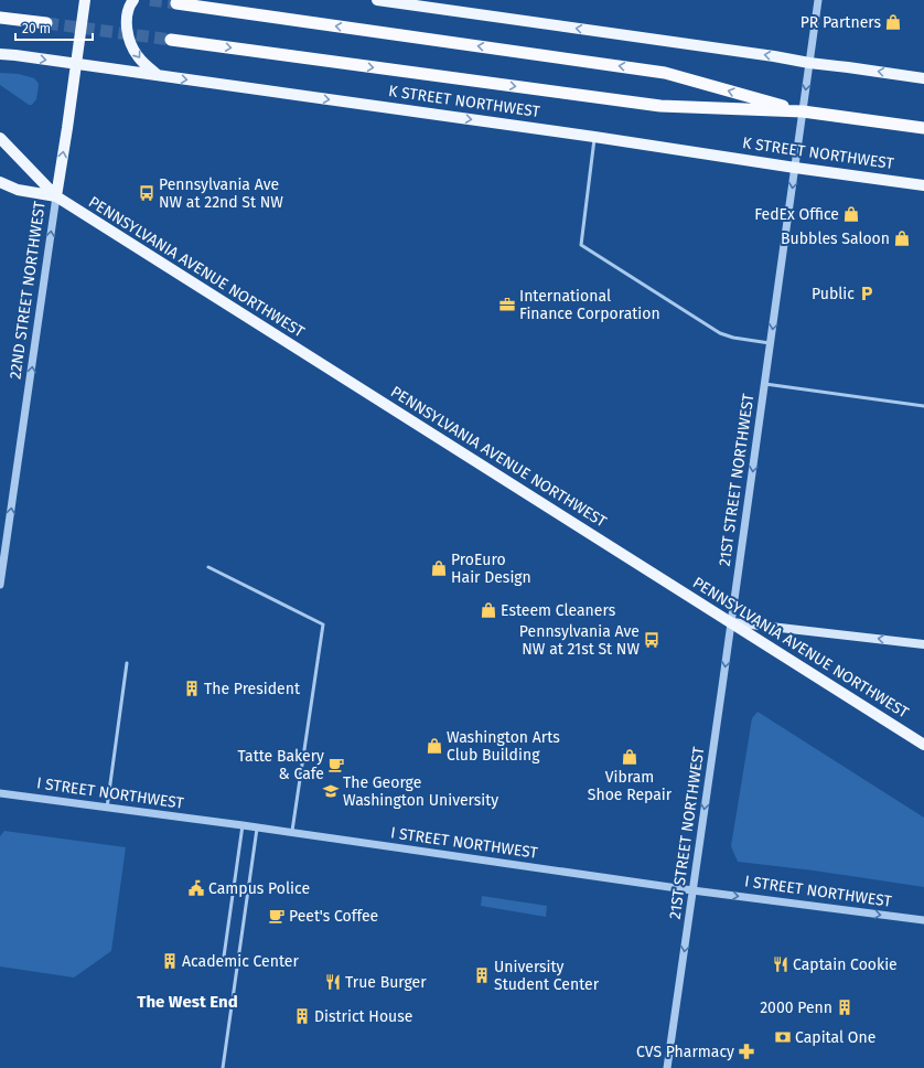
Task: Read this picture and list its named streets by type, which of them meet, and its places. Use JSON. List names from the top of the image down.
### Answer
{
  "streets": {
    "highway": ["K STREET NORTHWEST"],
    "main road": ["PENNSYLVANIA AVENUE NORTHWEST", "22ND STREET NORTHWEST"],
    "street": ["21ST STREET NORTHWEST", "I STREET NORTHWEST"]
  },
  "crossings": [
    ["K STREET NORTHWEST", "22ND STREET NORTHWEST"],
    ["K STREET NORTHWEST", "21ST STREET NORTHWEST"],
    ["PENNSYLVANIA AVENUE NORTHWEST", "22ND STREET NORTHWEST"],
    ["PENNSYLVANIA AVENUE NORTHWEST", "21ST STREET NORTHWEST"],
    ["21ST STREET NORTHWEST", "I STREET NORTHWEST"]
  ],
  "one_way": ["22ND STREET NORTHWEST", "21ST STREET NORTHWEST"],
  "districts": ["The West End"],
  "places": {
    "shop": [
      "PR Partners",
      "FedEx Office",
      "Bubbles Saloon",
      "ProEuro Hair Design",
      "Esteem Cleaners",
      "Washington Arts Club Building",
      "Vibram Shoe Repair"
    ],
    "bus stop": ["Pennsylvania Ave NW at 22nd St NW", "Pennsylvania Ave NW at 21st St NW"],
    "parking": ["Public"],
    "office": ["International Finance Corporation"],
    "building": [
      "The President",
      "Academic Center",
      "University Student Center",
      "2000 Penn",
      "District House"
    ],
    "cafe": ["Tatte Bakery & Cafe", "Peet's Coffee"],
    "school or university": ["The George Washington University"],
    "public building": ["Campus Police"],
    "restaurant": ["Captain Cookie", "True Burger"],
    "bank": ["Capital One"],
    "pharmacy": ["CVS Pharmacy"]
  },
  "scale_bar": "20 m"
}
